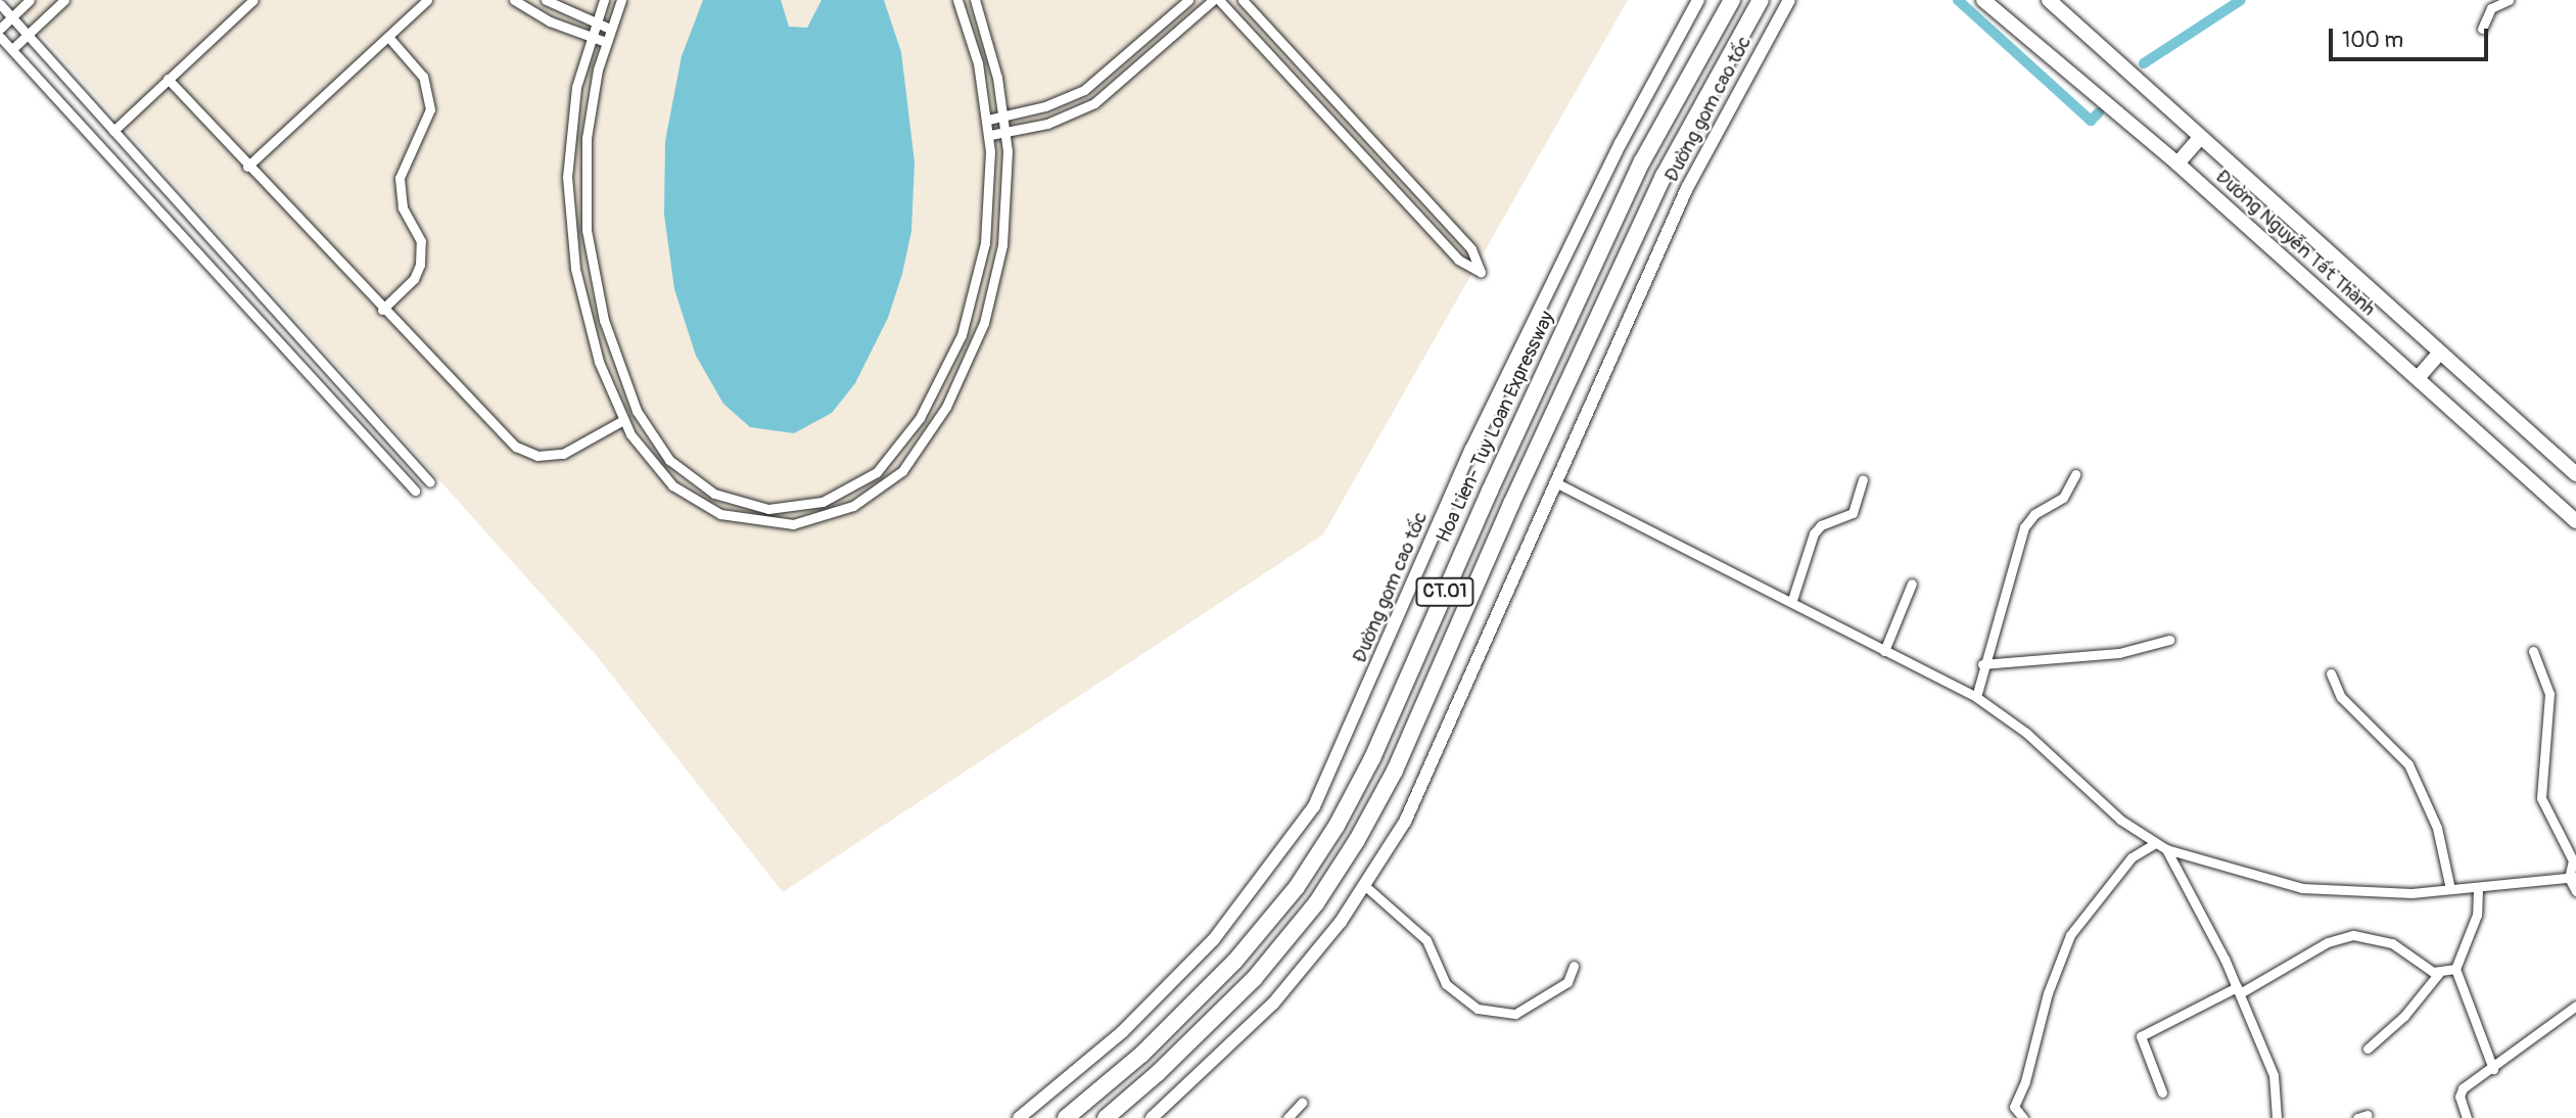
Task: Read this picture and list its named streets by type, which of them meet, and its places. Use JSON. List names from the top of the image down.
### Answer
{
  "streets": {
    "highway": ["Hoa Lien- Tuy Loan Expressway", "CT.01"],
    "main road": ["Đường gom cao tốc", "Đường Nguyễn Tất Thành"]
  },
  "scale_bar": "100 m"
}
